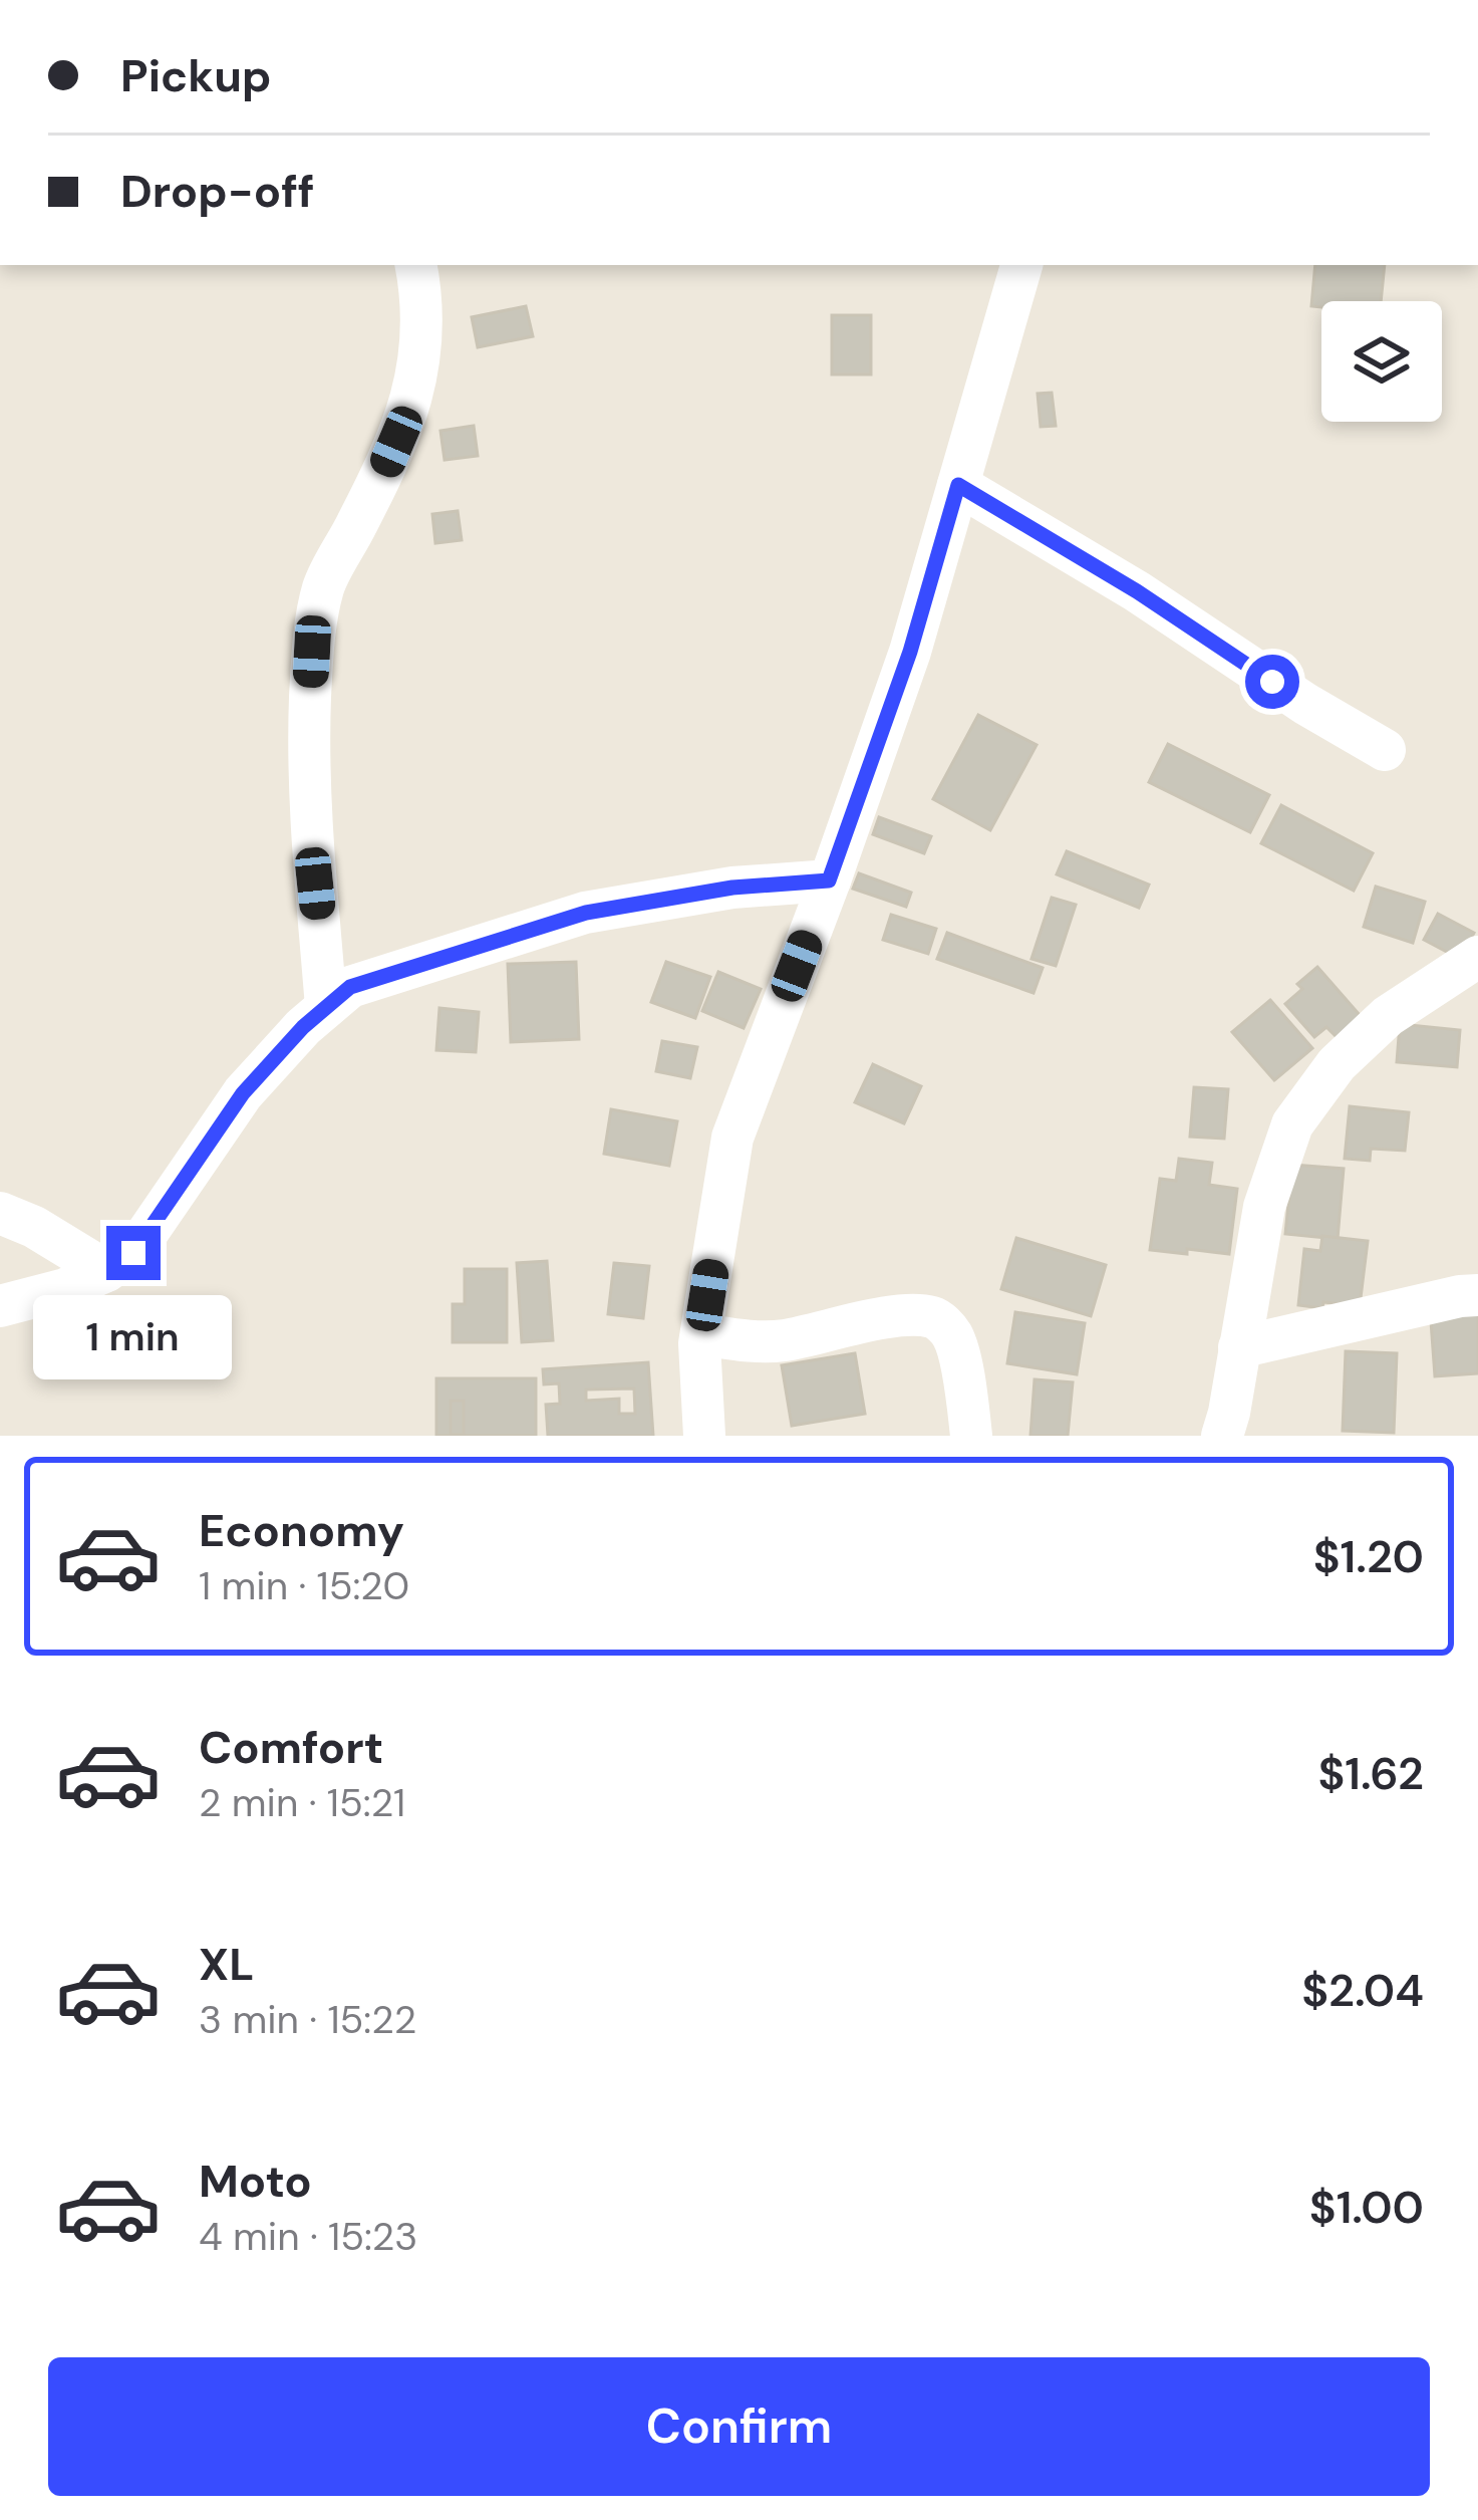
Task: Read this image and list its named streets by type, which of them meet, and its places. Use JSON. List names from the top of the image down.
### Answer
{
  "page": {
    "banner": ["Pickup", "Drop-off"],
    "bubble": "1 min",
    "list": [
      {
        "name": "Economy",
        "note": "1 min · 15:20",
        "value": "$1.20"
      },
      {
        "name": "Comfort",
        "note": "2 min · 15:21",
        "value": "$1.62"
      },
      {
        "name": "XL",
        "note": "3 min · 15:22",
        "value": "$2.04"
      },
      {
        "name": "Moto",
        "note": "4 min · 15:23",
        "value": "$1.00"
      }
    ],
    "buttons": "Confirm"
  }
}
